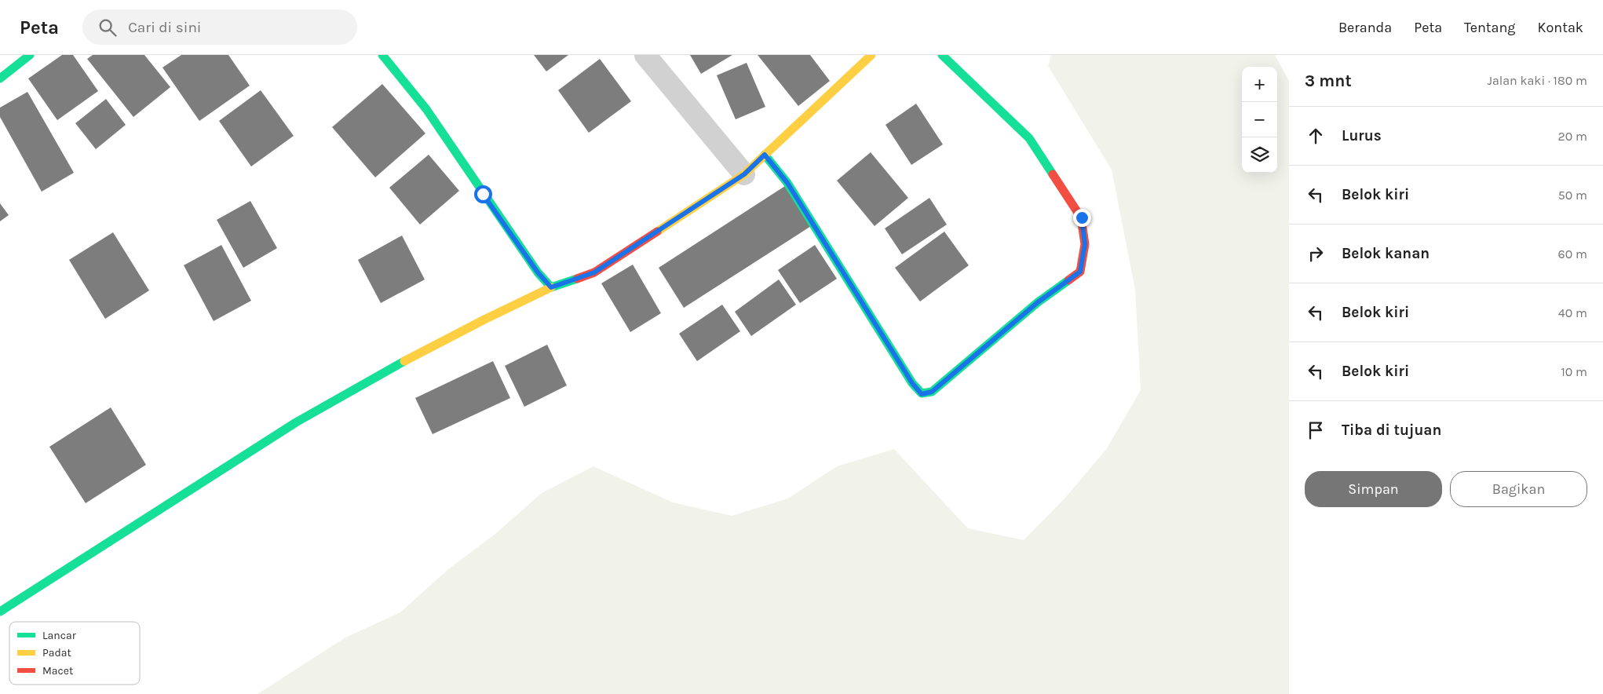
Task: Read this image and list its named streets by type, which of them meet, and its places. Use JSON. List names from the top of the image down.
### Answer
{
  "legend": ["Lancar", "Padat", "Macet"],
  "page": {
    "header": "Peta",
    "search": "Cari di sini",
    "nav": [
      "Beranda",
      "Peta",
      "Tentang",
      "Kontak"
    ],
    "heading": ["3 mnt", "Jalan kaki · 180 m"],
    "map_buttons": ["+", "−"],
    "list": [
      ["Lurus", "20 m"],
      ["Belok kiri", "50 m"],
      ["Belok kanan", "60 m"],
      ["Belok kiri", "40 m"],
      ["Belok kiri", "10 m"],
      "Tiba di tujuan"
    ],
    "buttons": ["Simpan", "Bagikan"]
  }
}
